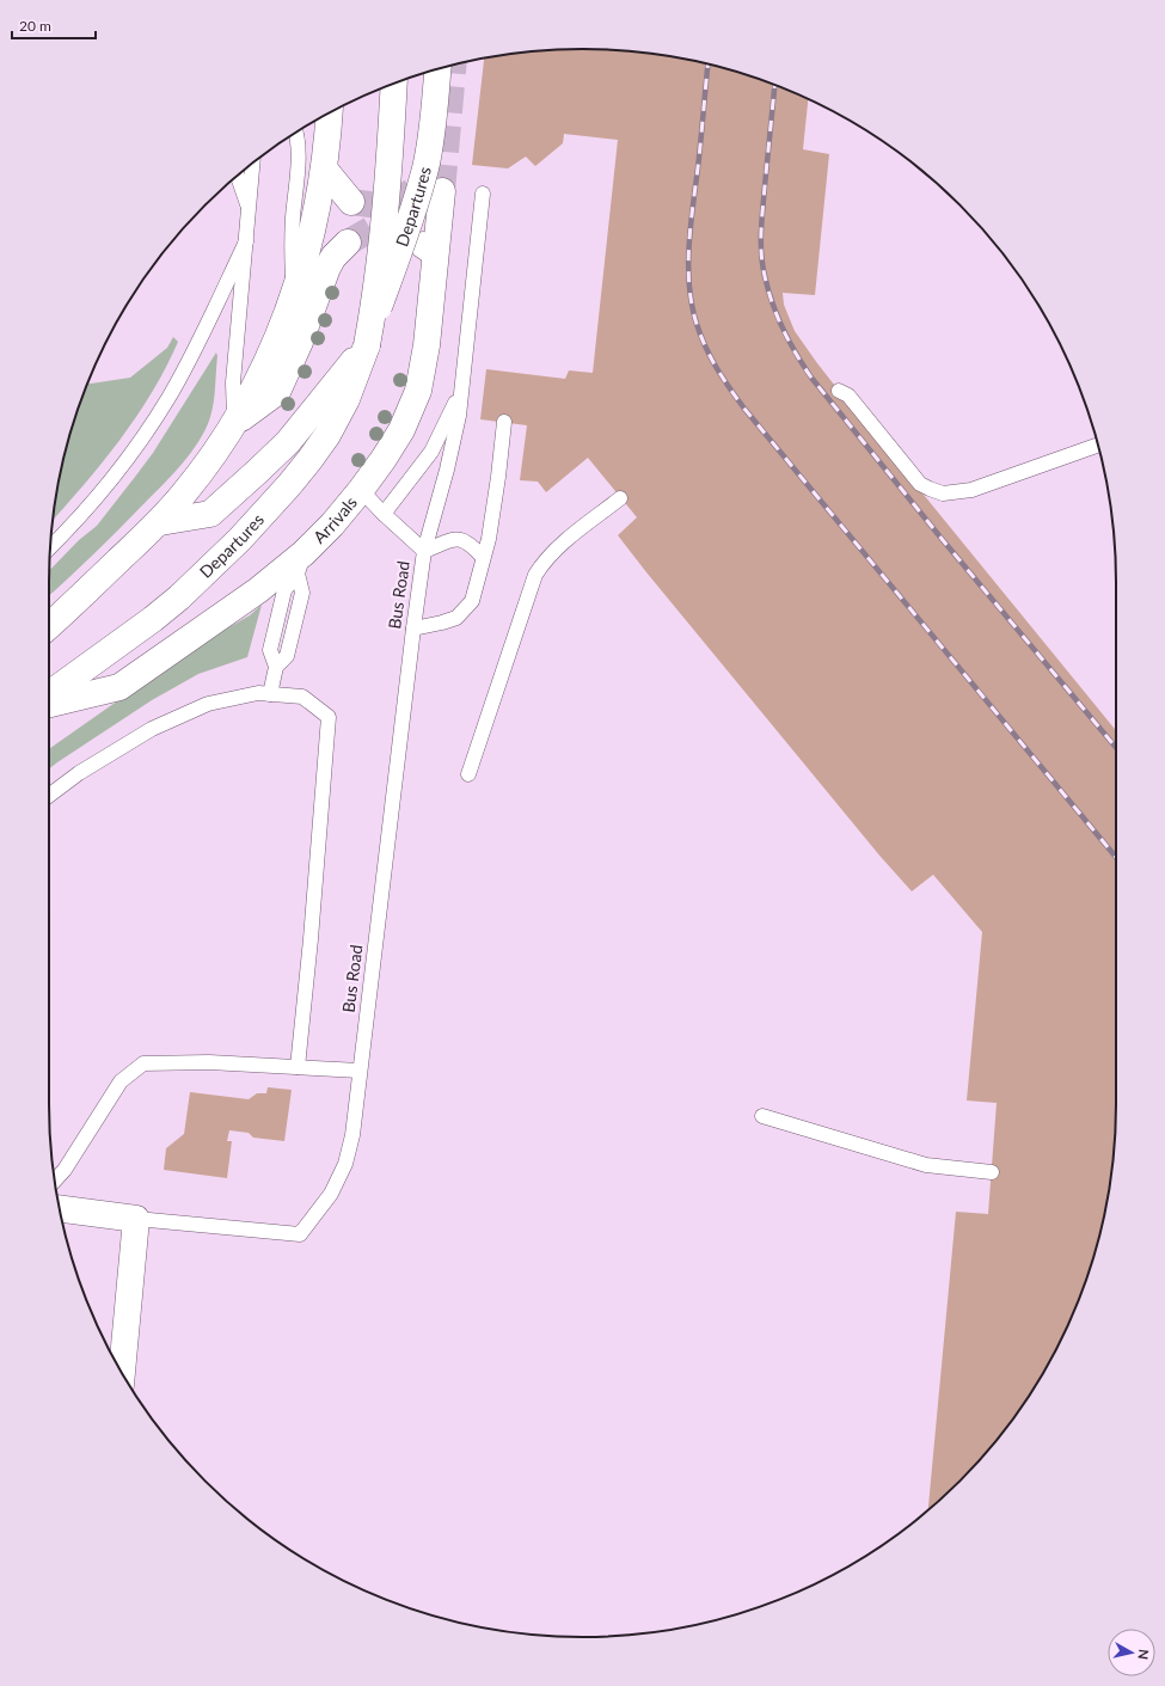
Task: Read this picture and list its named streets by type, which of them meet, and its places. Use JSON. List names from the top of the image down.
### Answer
{
  "streets": {
    "main road": ["Departures", "Arrivals"],
    "lane": ["Bus Road"]
  },
  "scale_bar": "20 m",
  "north": "right"
}
